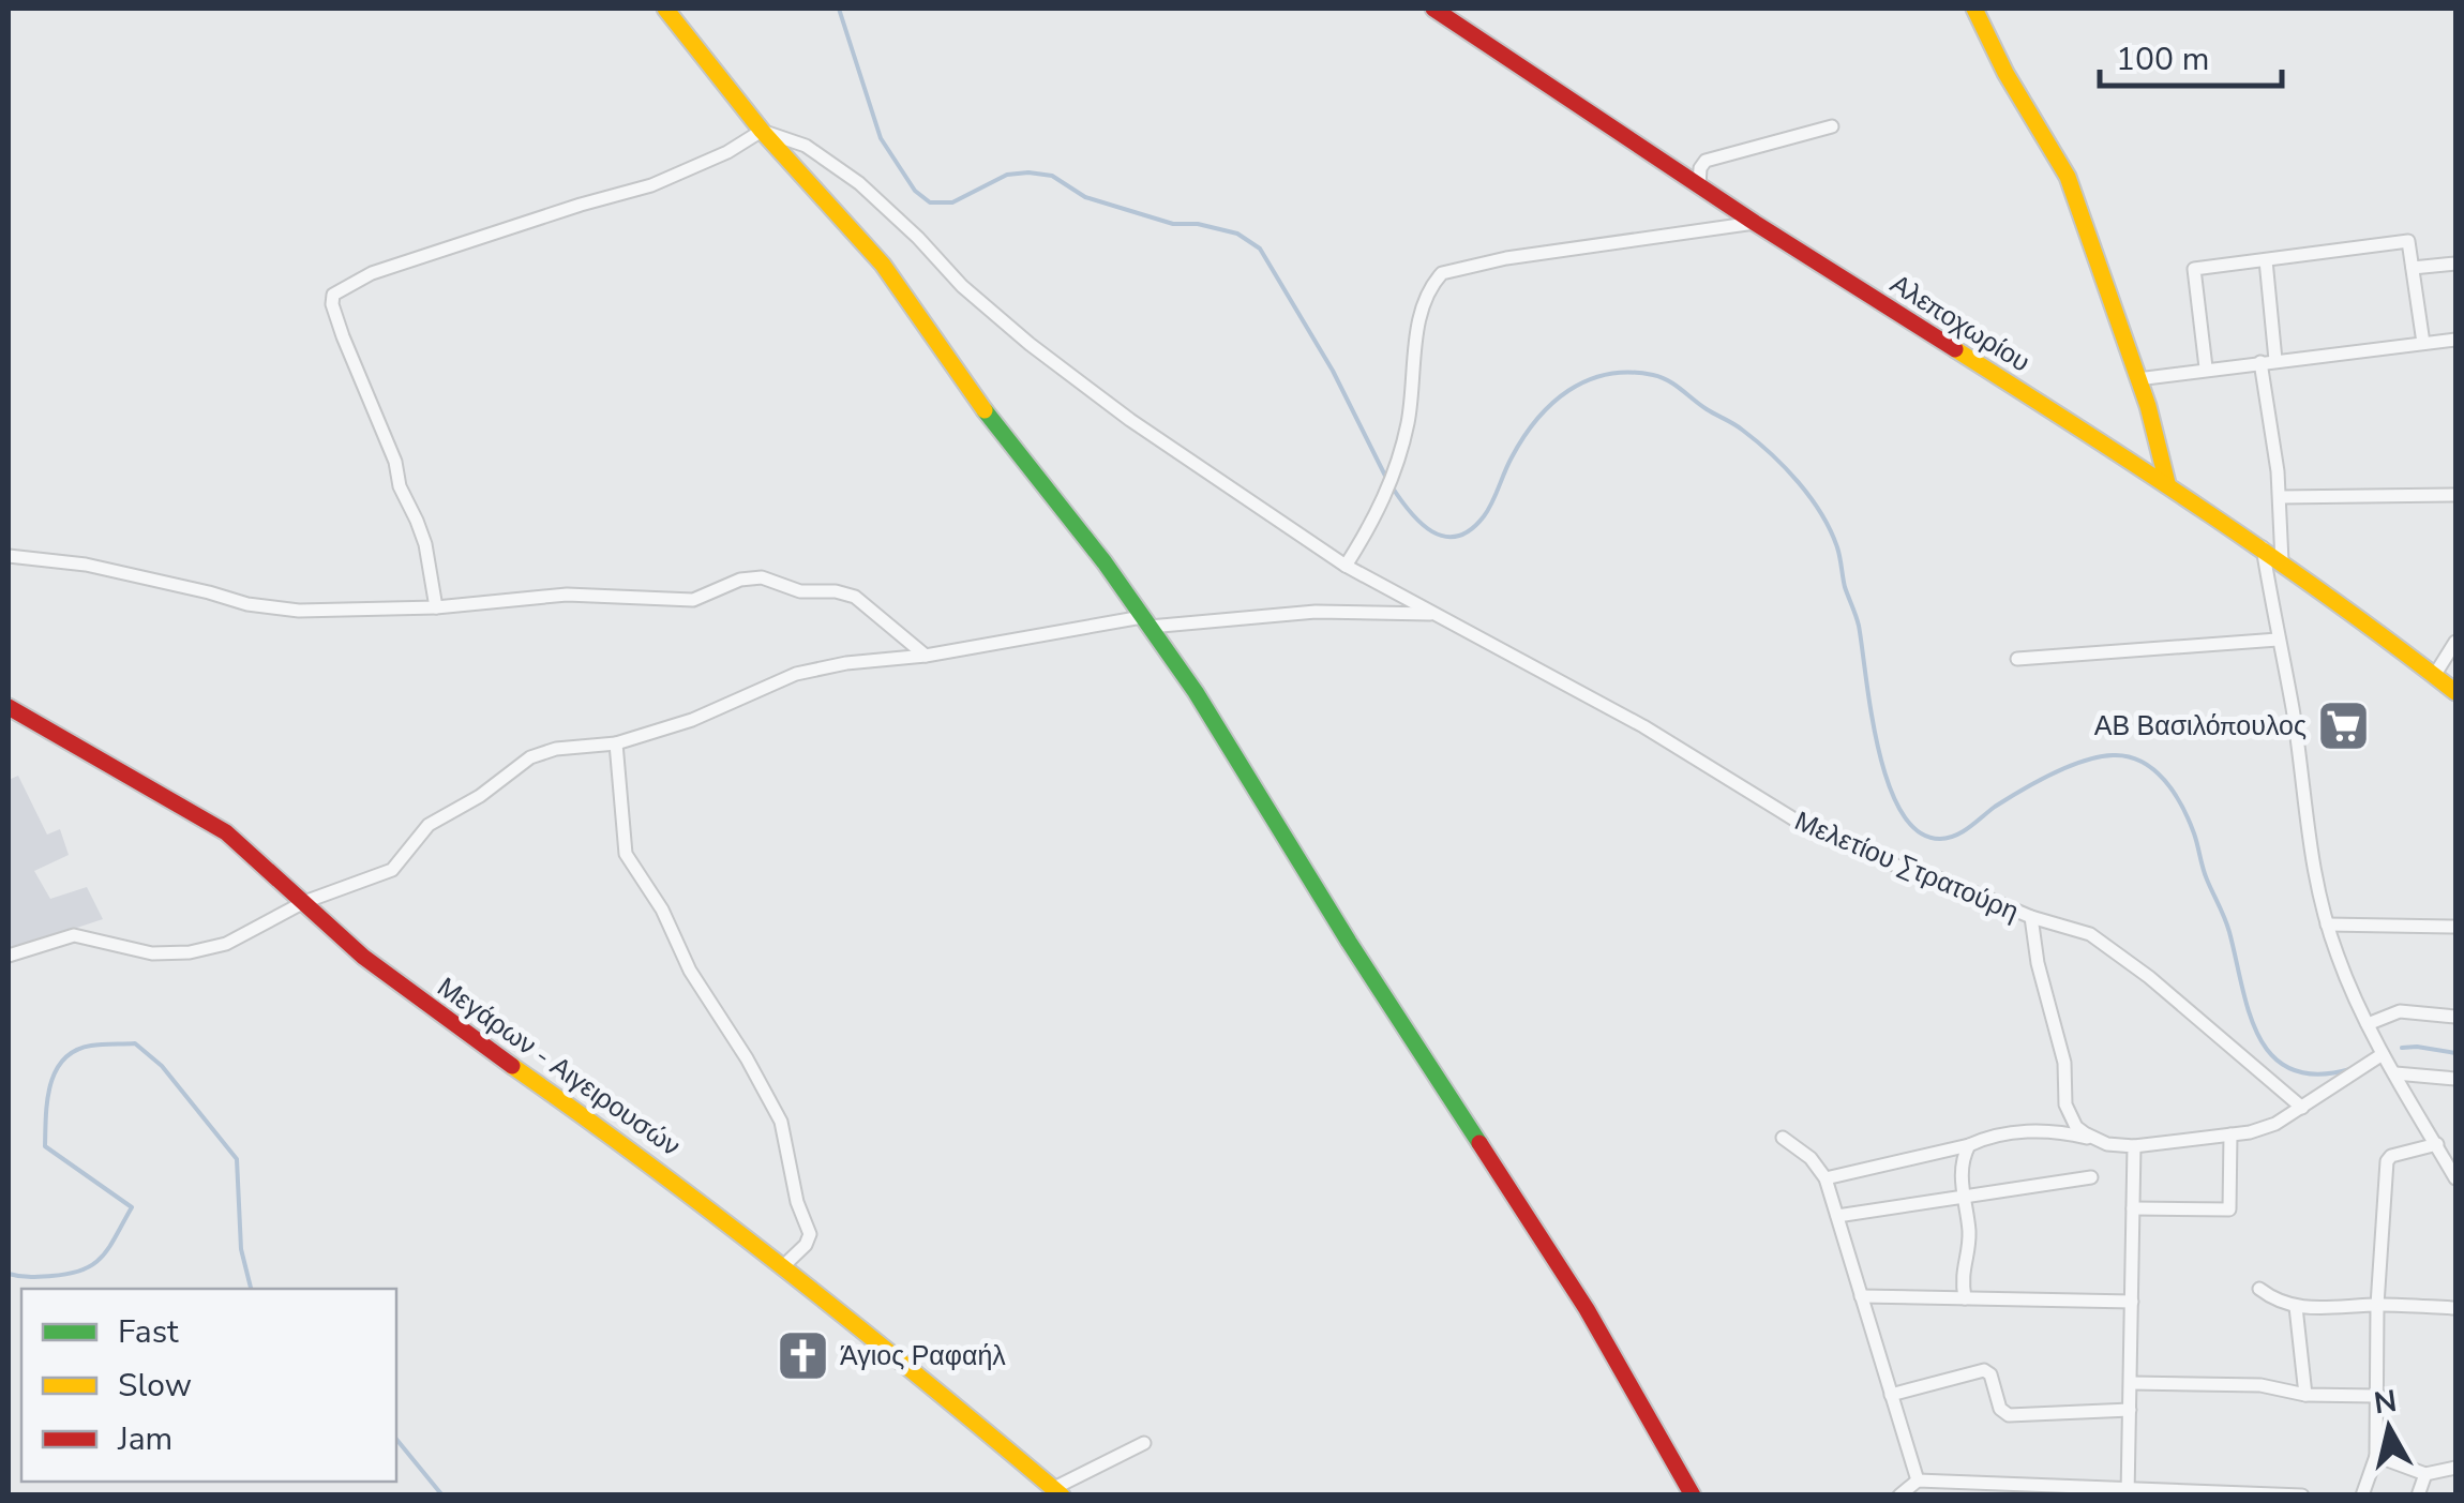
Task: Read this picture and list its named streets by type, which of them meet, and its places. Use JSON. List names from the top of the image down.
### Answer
{
  "streets": {
    "main road": ["Αλεποχωρίου", "Μεγάρων - Αιγειρουσών"],
    "street": ["Μελετίου Στρατούρη"]
  },
  "places": {
    "supermarket": ["ΑΒ Βασιλόπουλος"],
    "church": ["Άγιος Ραφαήλ"]
  },
  "legend": ["Fast", "Slow", "Jam"],
  "scale_bar": "100 m",
  "north": "top"
}
